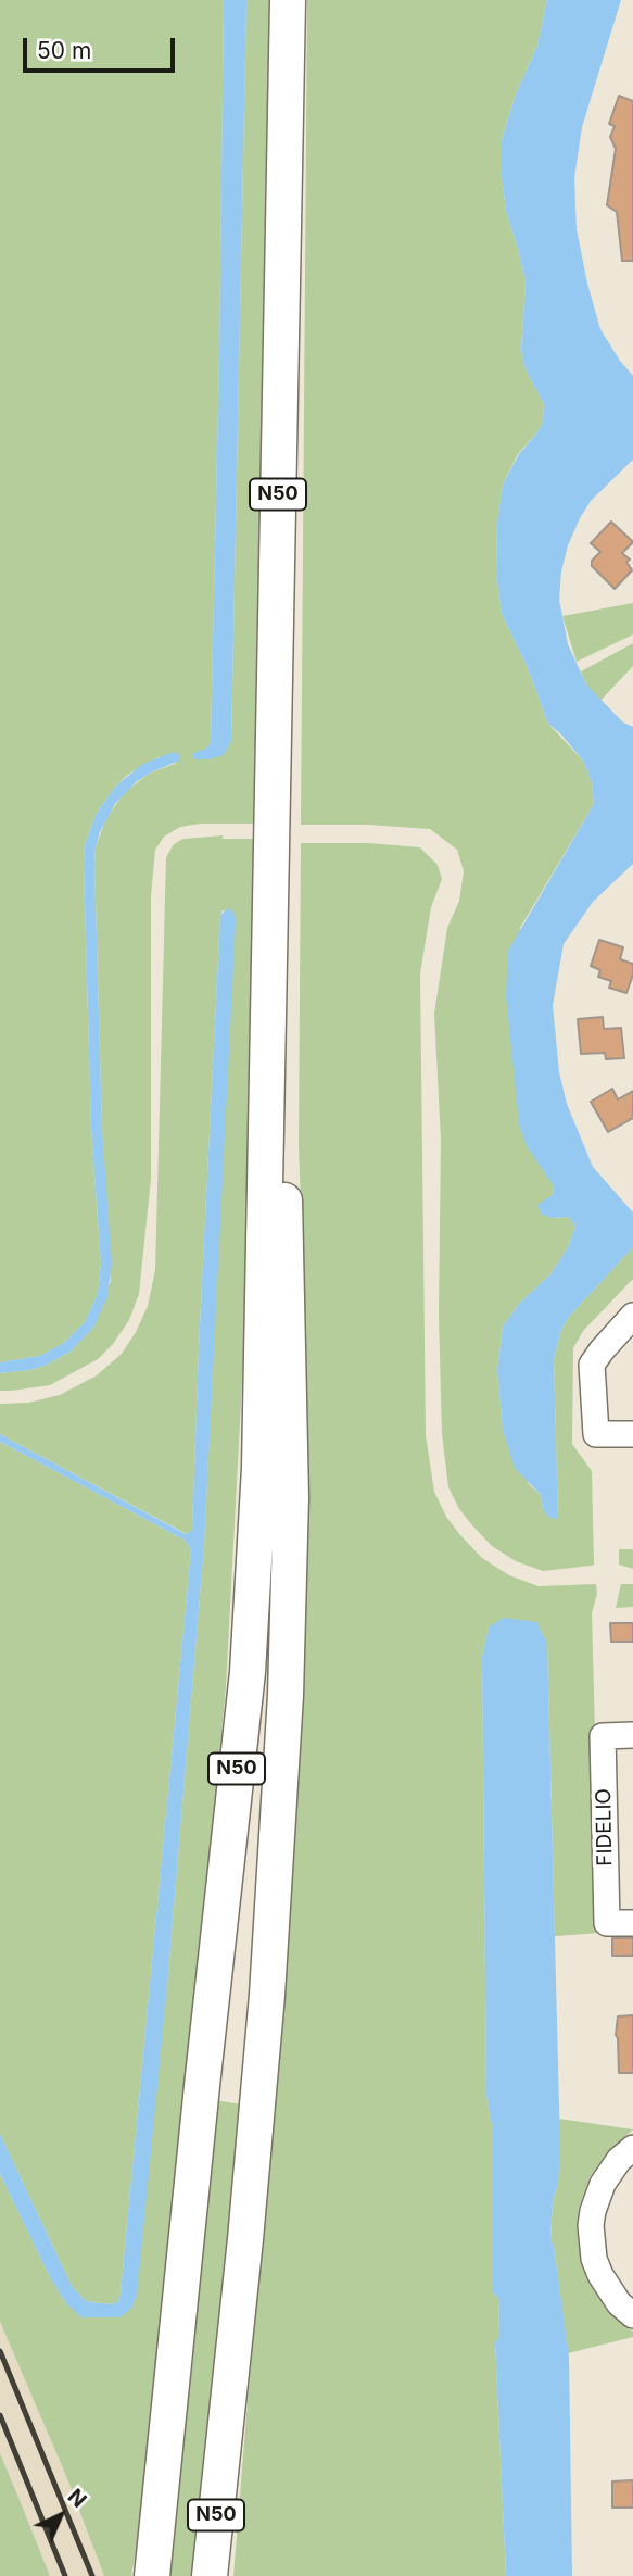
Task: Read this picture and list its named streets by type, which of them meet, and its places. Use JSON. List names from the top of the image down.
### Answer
{
  "streets": {
    "highway": ["N50"],
    "street": ["FIDELIO"]
  },
  "scale_bar": "50 m",
  "north": "top right"
}
